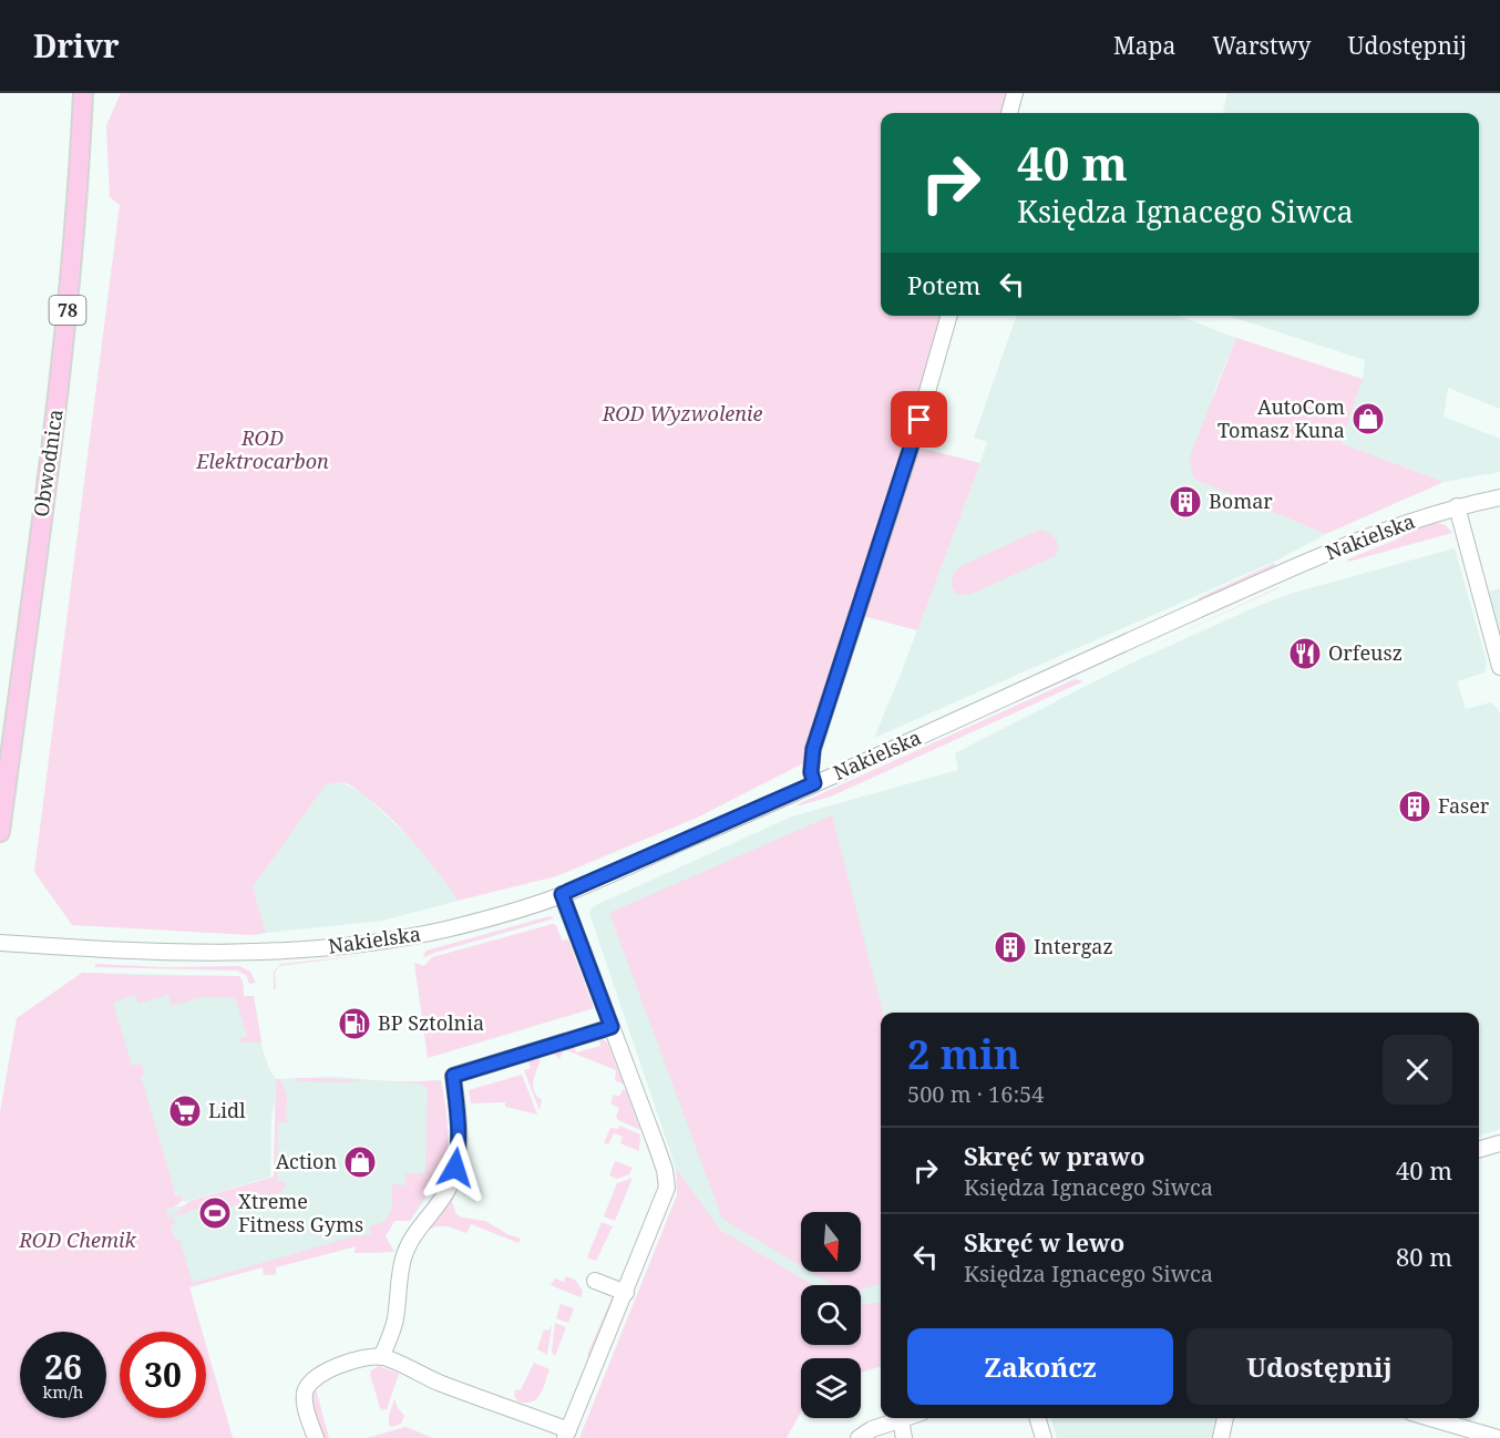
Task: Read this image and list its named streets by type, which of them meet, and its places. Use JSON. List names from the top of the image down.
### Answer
{
  "streets": {
    "main road": ["78", "Obwodnica"],
    "street": ["Nakielska"]
  },
  "parks": ["ROD Wyzwolenie", "ROD Elektrocarbon", "ROD Chemik"],
  "places": {
    "shop": ["AutoCom Tomasz Kuna", "Action"],
    "building": ["Bomar", "Faser", "Intergaz"],
    "restaurant": ["Orfeusz"],
    "fuel station": ["BP Sztolnia"],
    "supermarket": ["Lidl"],
    "sports": ["Xtreme Fitness Gyms"]
  },
  "north": "bottom",
  "page": {
    "header": "Drivr",
    "nav": ["Mapa", "Warstwy", "Udostępnij"],
    "turn": ["40 m", "Księdza Ignacego Siwca"],
    "then": "Potem",
    "heading": ["2 min", "500 m · 16:54"],
    "list": [
      {
        "name": "Skręć w prawo",
        "note": "Księdza Ignacego Siwca",
        "value": "40 m"
      },
      {
        "name": "Skręć w lewo",
        "note": "Księdza Ignacego Siwca",
        "value": "80 m"
      }
    ],
    "buttons": ["Zakończ", "Udostępnij"],
    "speed": "26 km/h",
    "limit": "30"
  }
}
